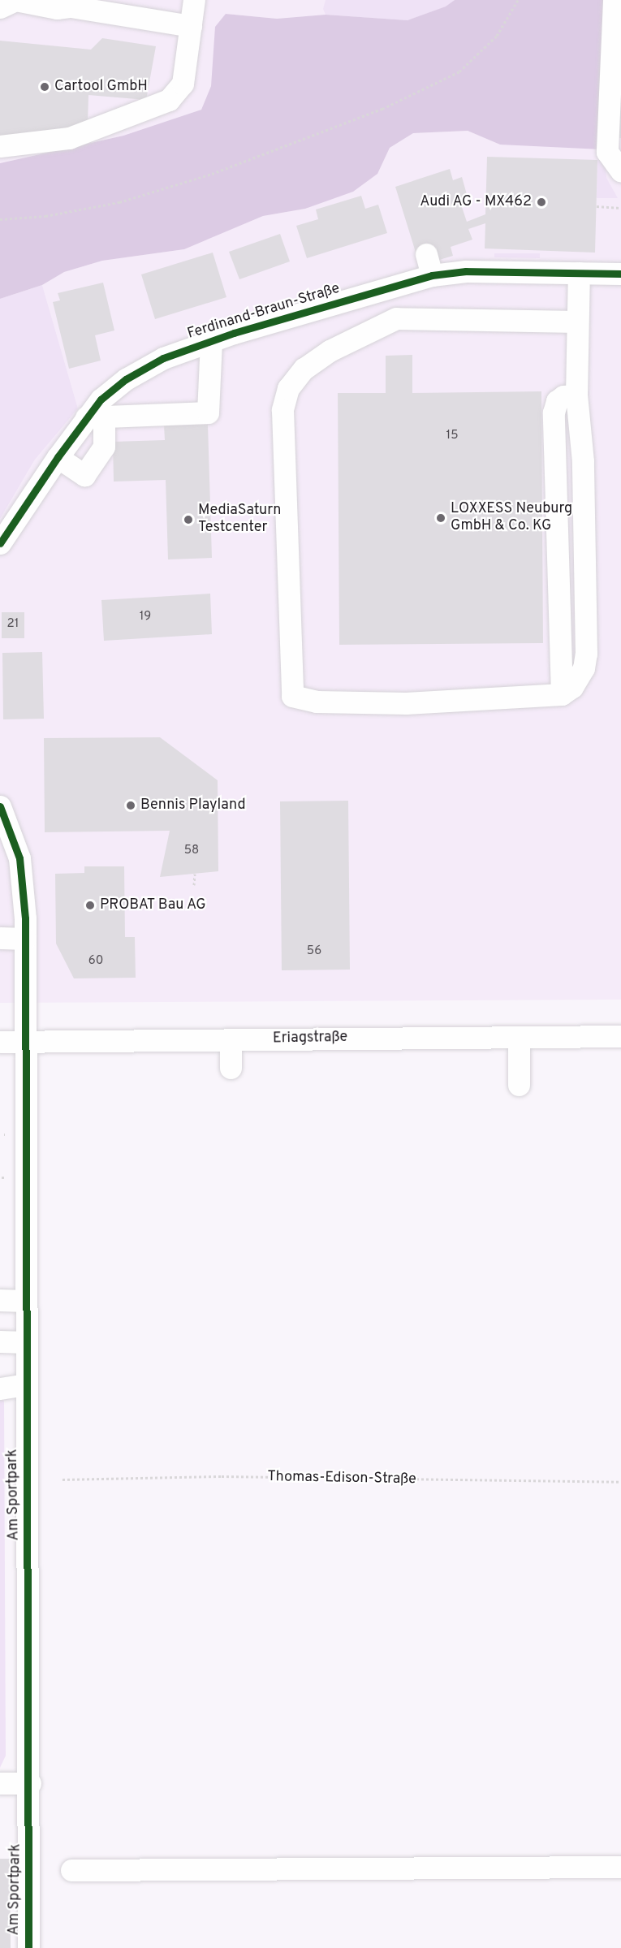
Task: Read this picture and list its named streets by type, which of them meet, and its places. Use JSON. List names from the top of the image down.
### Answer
{
  "streets": {
    "street": ["Ferdinand-Braun-Straße", "Eriagstraße", "Am Sportpark"],
    "path": ["Thomas-Edison-Straße"]
  },
  "crossings": [
    ["Eriagstraße", "Am Sportpark"]
  ],
  "places": [
    "Cartool GmbH",
    "Audi AG - MX462",
    "LOXXESS Neuburg GmbH & Co. KG",
    "MediaSaturn Testcenter",
    "Bennis Playland",
    "PROBAT Bau AG"
  ],
  "house_numbers": [
    "15",
    "19",
    "21",
    "58",
    "56",
    "60"
  ]
}
